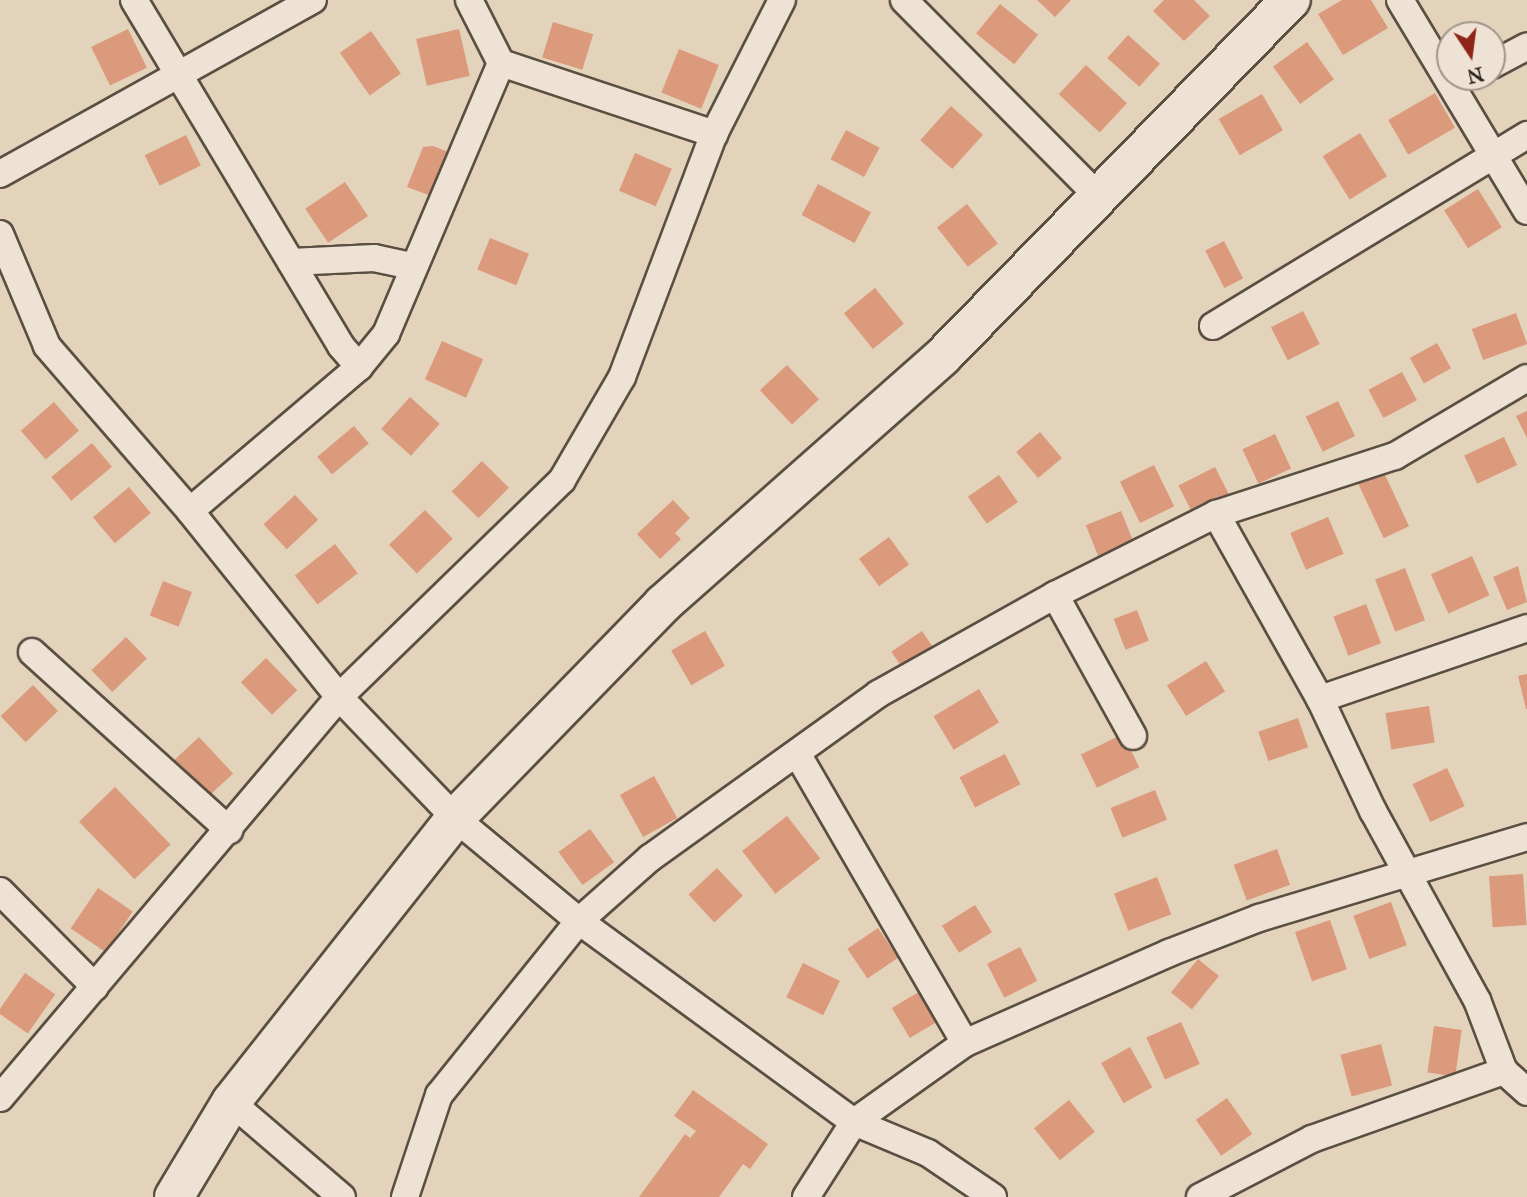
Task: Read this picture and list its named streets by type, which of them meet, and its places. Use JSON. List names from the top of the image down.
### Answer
{
  "north": "bottom"
}
